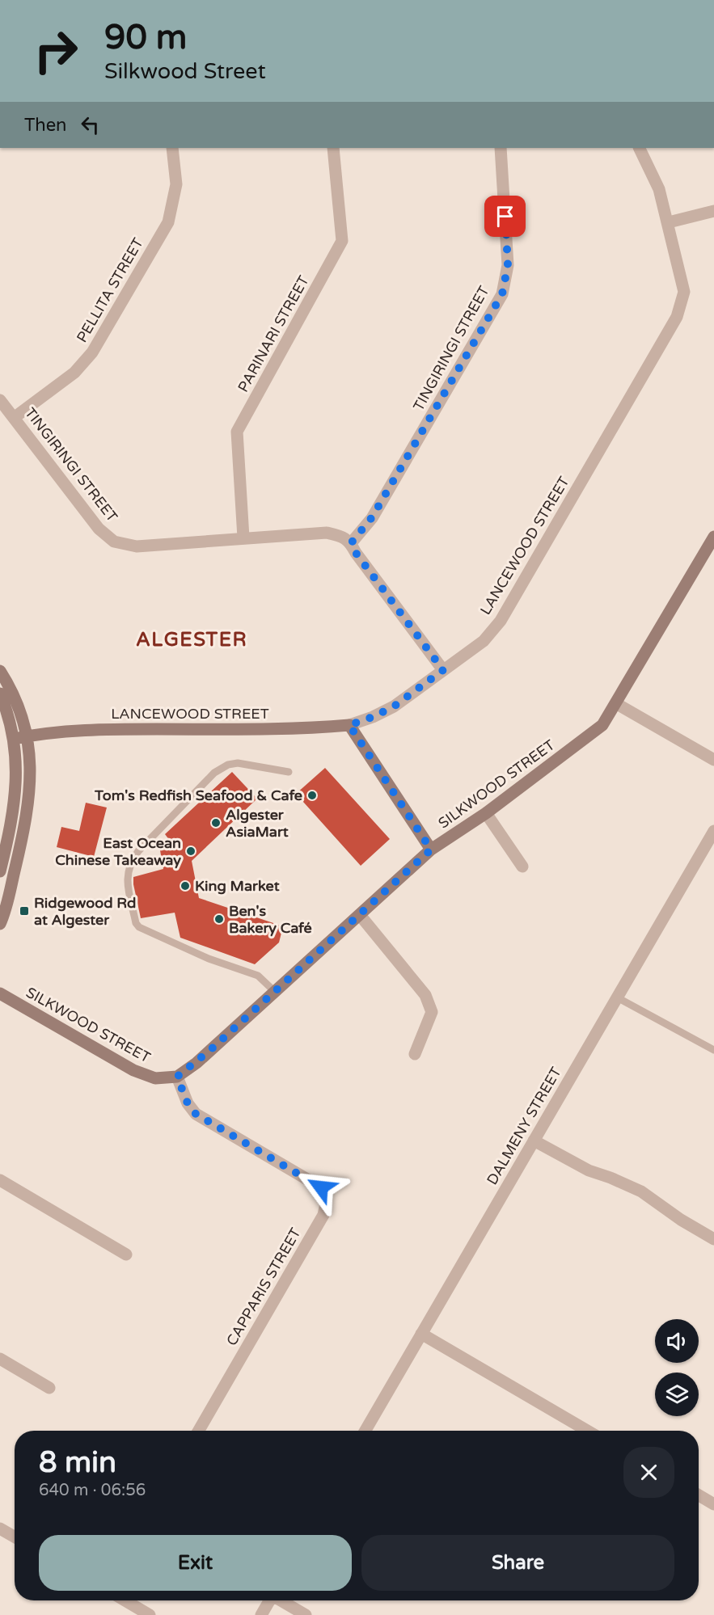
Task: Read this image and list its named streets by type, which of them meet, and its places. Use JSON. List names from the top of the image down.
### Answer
{
  "streets": {
    "street": [
      "PELLITA STREET",
      "PARINARI STREET",
      "TINGIRINGI STREET",
      "LANCEWOOD STREET",
      "SILKWOOD STREET",
      "DALMENY STREET",
      "CAPPARIS STREET"
    ]
  },
  "crossings": [
    ["PELLITA STREET", "TINGIRINGI STREET"],
    ["PARINARI STREET", "TINGIRINGI STREET"],
    ["SILKWOOD STREET", "CAPPARIS STREET"]
  ],
  "districts": ["ALGESTER"],
  "places": {
    "other": [
      "Tom's Redfish Seafood & Cafe",
      "Algester AsiaMart",
      "East Ocean Chinese Takeaway",
      "King Market",
      "Ben's Bakery Café"
    ],
    "transit": ["Ridgewood Rd at Algester"]
  },
  "page": {
    "turn": ["90 m", "Silkwood Street"],
    "then": "Then",
    "heading": ["8 min", "640 m · 06:56"],
    "buttons": ["Exit", "Share"]
  }
}
